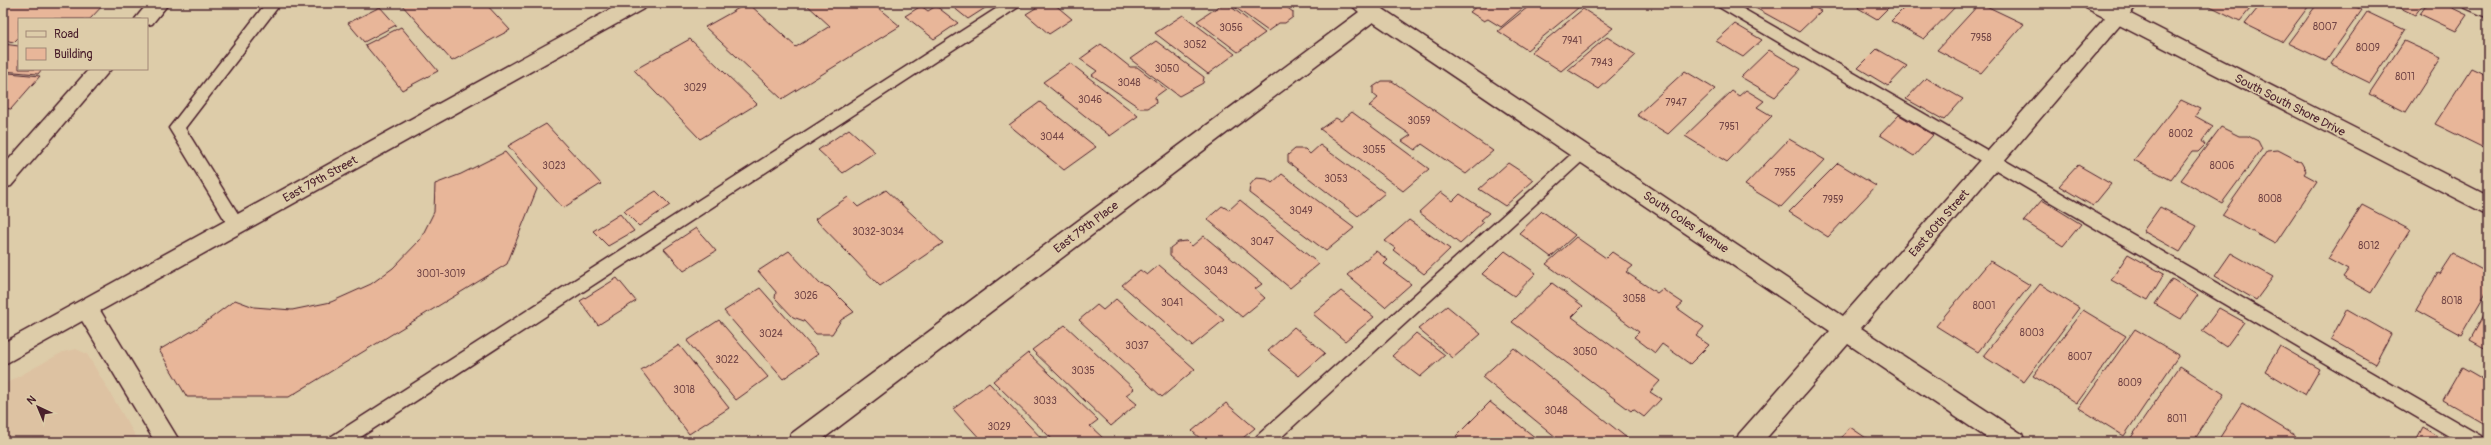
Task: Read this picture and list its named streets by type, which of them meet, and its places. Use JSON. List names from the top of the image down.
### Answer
{
  "streets": {
    "street": [
      "South South Shore Drive",
      "East 79th Street",
      "South Coles Avenue",
      "East 80th Street",
      "East 79th Place"
    ]
  },
  "crossings": [
    ["South South Shore Drive", "East 80th Street"],
    ["South Coles Avenue", "East 80th Street"],
    ["South Coles Avenue", "East 79th Place"]
  ],
  "house_numbers": [
    "8007",
    "3056",
    "7958",
    "7941",
    "3052",
    "8009",
    "7943",
    "3050",
    "8011",
    "3048",
    "3029",
    "3046",
    "7947",
    "3059",
    "7951",
    "8002",
    "3044",
    "3055",
    "3023",
    "8006",
    "7955",
    "3053",
    "8008",
    "7959",
    "3049",
    "3032-3034",
    "3047",
    "8012",
    "3043",
    "3001-3019",
    "3026",
    "3058",
    "8018",
    "3041",
    "8001",
    "8003",
    "3024",
    "3037",
    "3050",
    "8007",
    "3022",
    "3035",
    "8009",
    "3018",
    "3033",
    "3048",
    "8011",
    "3029"
  ],
  "legend": ["Road", "Building"],
  "north": "top left"
}
